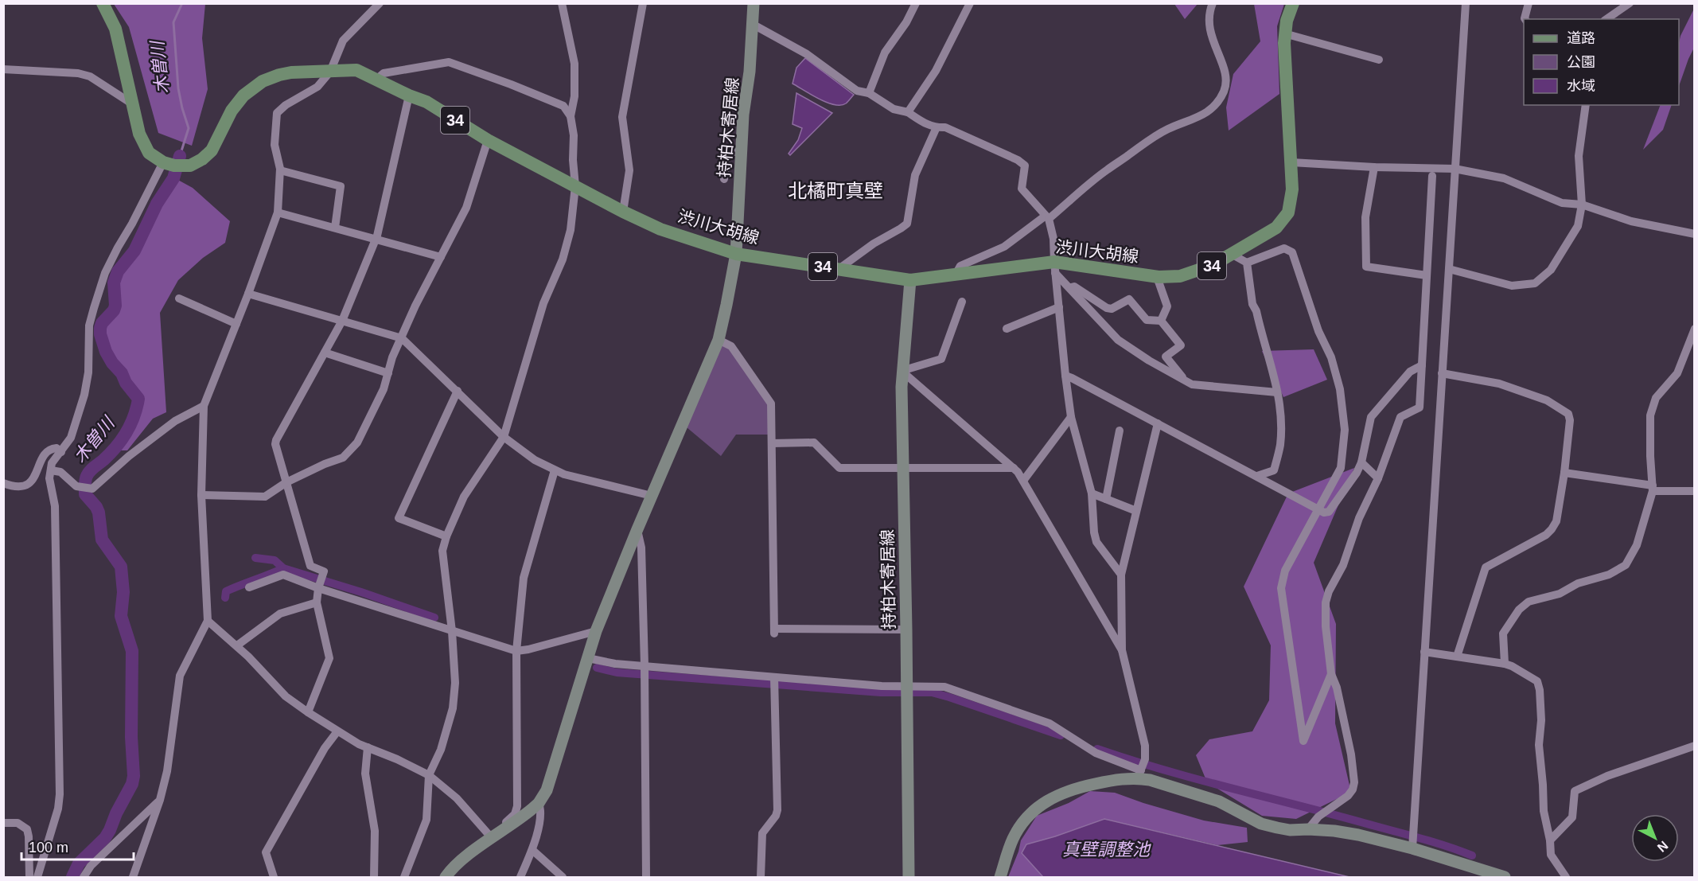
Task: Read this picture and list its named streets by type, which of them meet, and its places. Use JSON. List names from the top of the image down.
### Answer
{
  "streets": {
    "main road": ["34", "渋川大胡線"],
    "street": ["持柏木寄居線"]
  },
  "crossings": [
    ["持柏木寄居線", "渋川大胡線"]
  ],
  "districts": ["北橘町真壁"],
  "water": ["木曽川", "真壁調整池"],
  "legend": ["道路", "公園", "水域"],
  "scale_bar": "100 m",
  "north": "bottom right"
}
